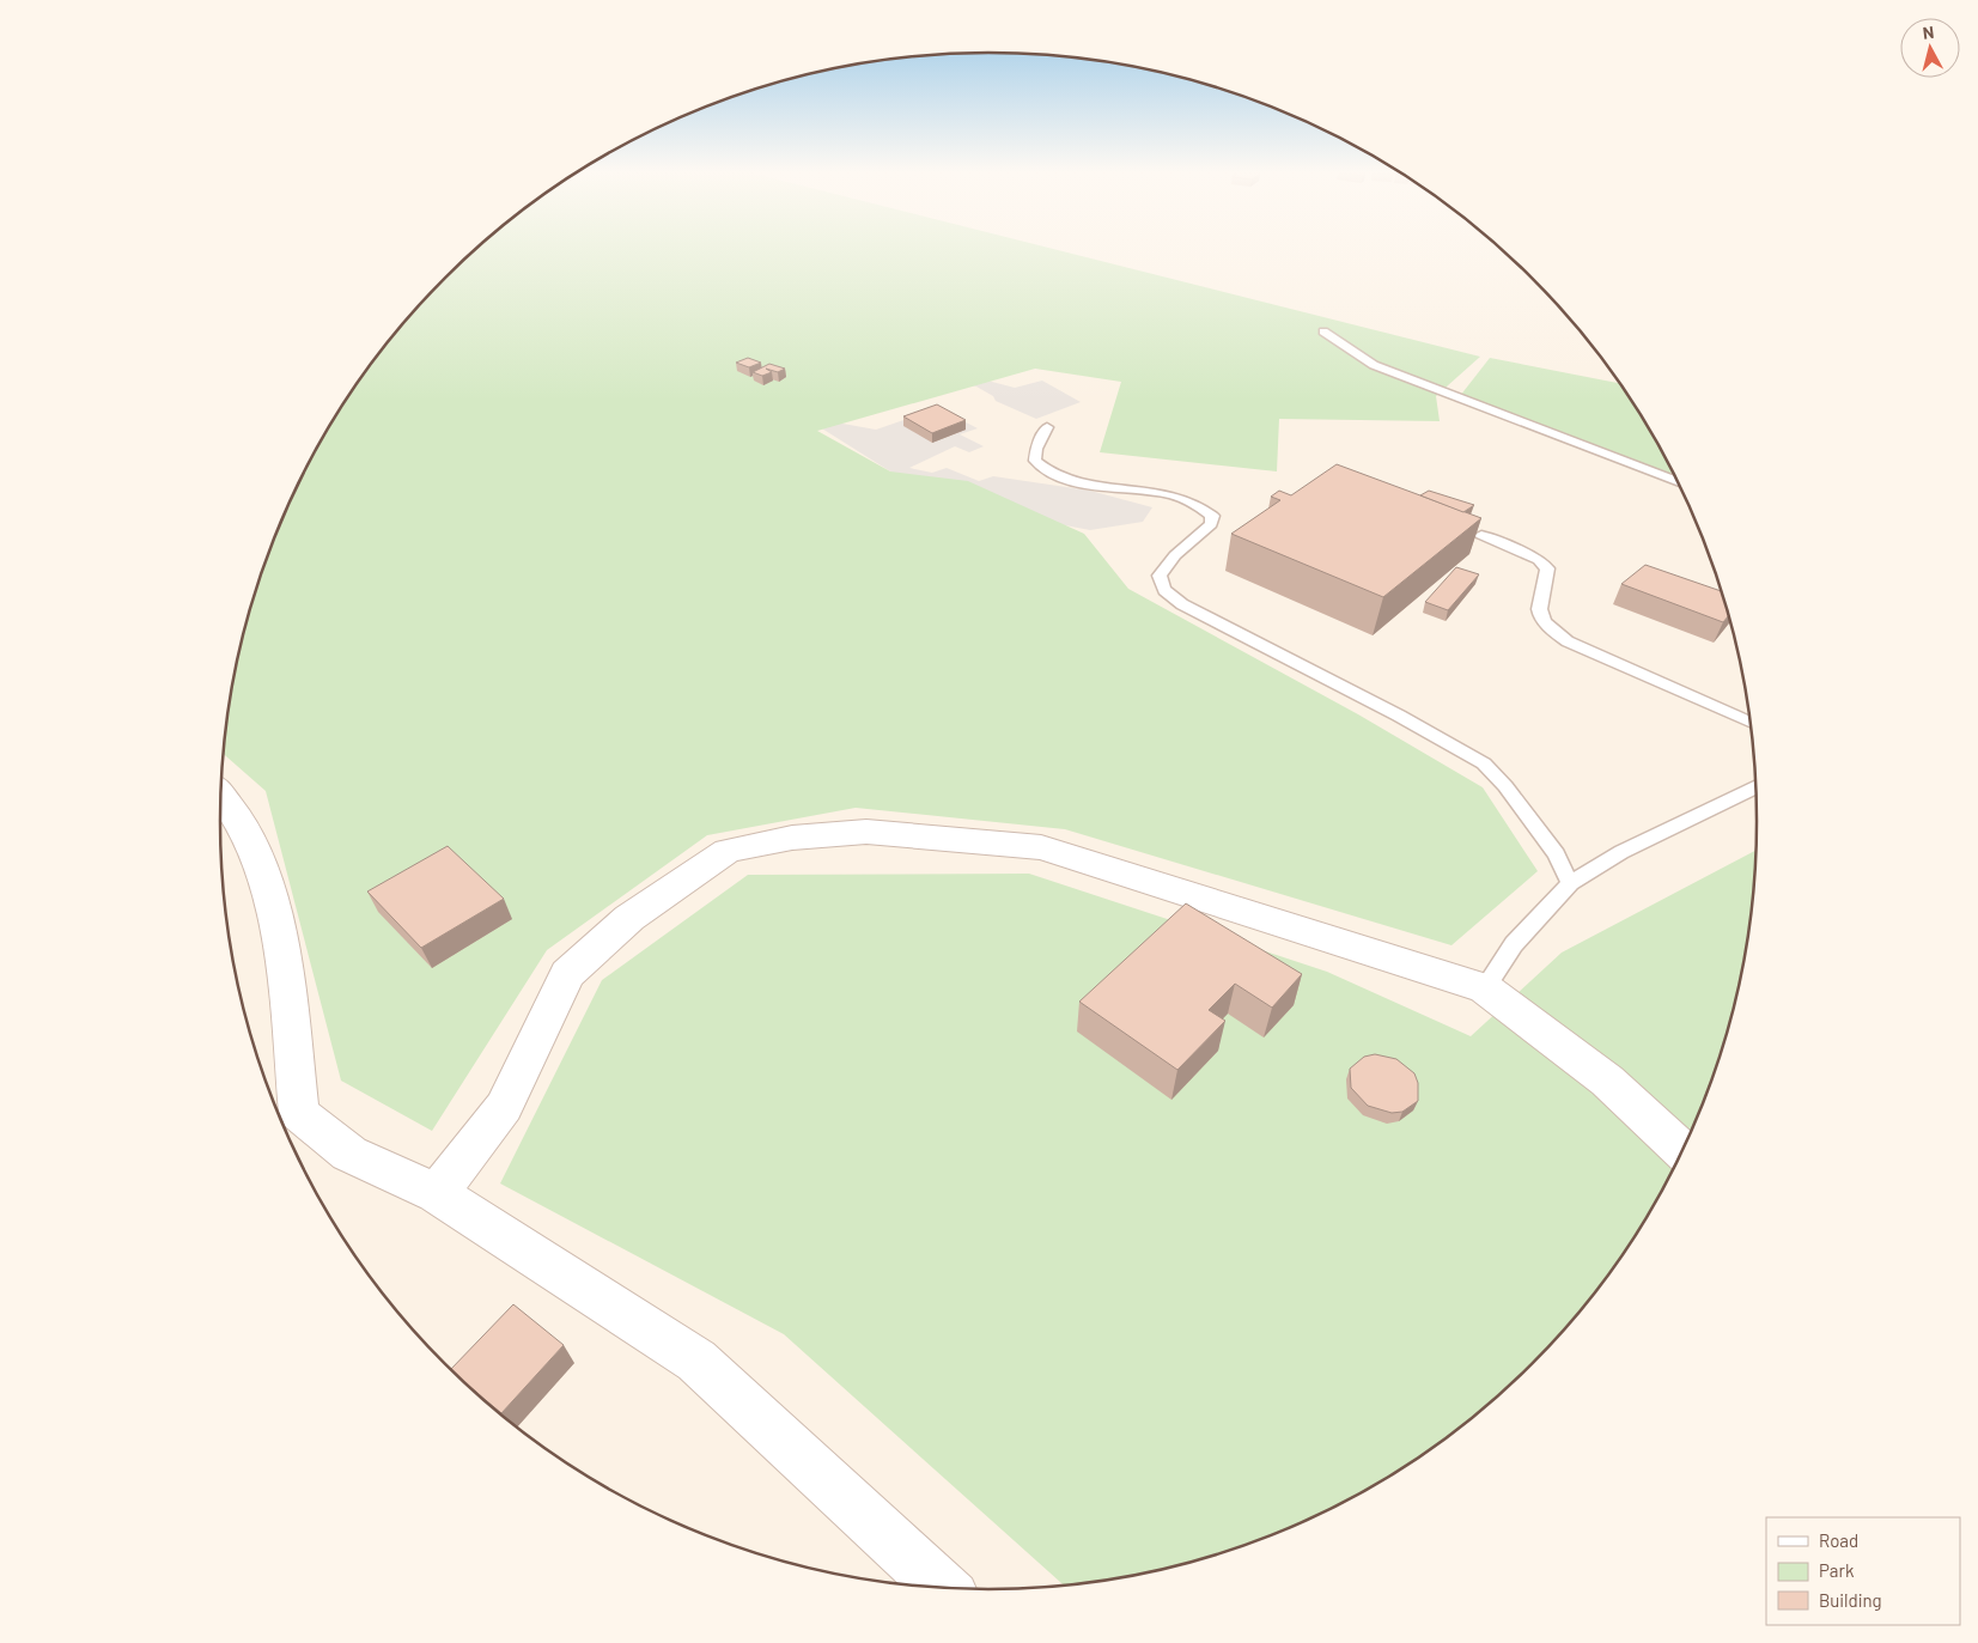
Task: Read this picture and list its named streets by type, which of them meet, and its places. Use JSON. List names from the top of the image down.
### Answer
{
  "legend": ["Road", "Park", "Building"],
  "north": "top"
}
